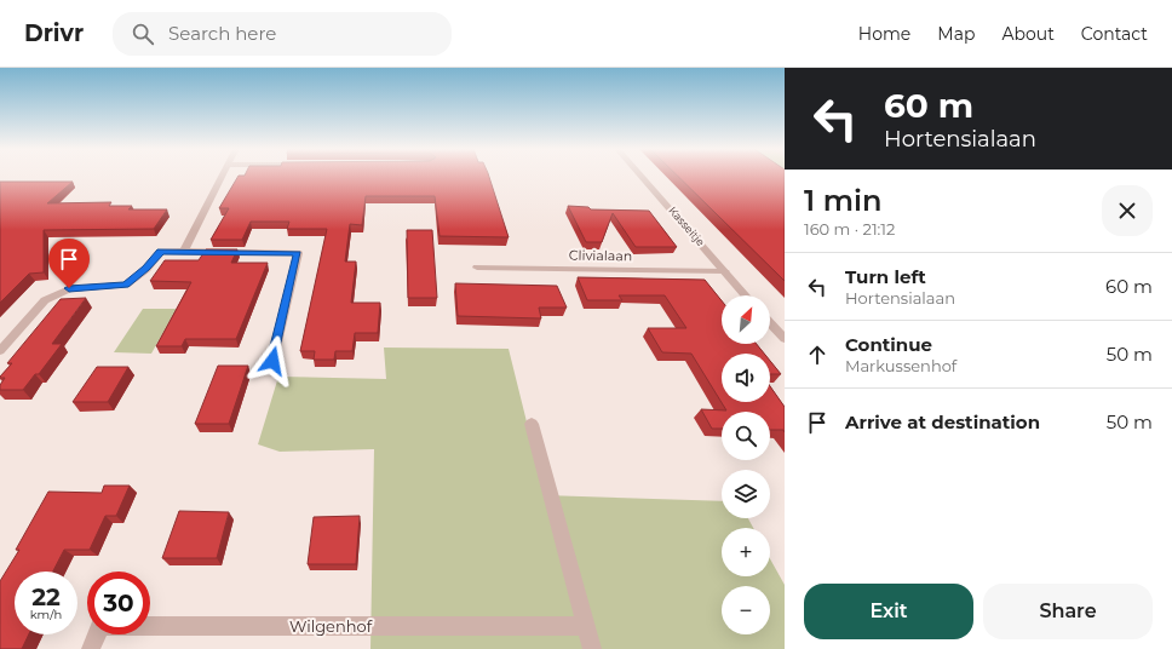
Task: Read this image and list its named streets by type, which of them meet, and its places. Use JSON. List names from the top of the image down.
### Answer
{
  "streets": {
    "street": ["Kasseitje", "Clivialaan", "Wilgenhof"]
  },
  "crossings": [
    ["Kasseitje", "Clivialaan"]
  ],
  "north": "top right",
  "page": {
    "header": "Drivr",
    "search": "Search here",
    "nav": [
      "Home",
      "Map",
      "About",
      "Contact"
    ],
    "turn": ["60 m", "Hortensialaan"],
    "heading": ["1 min", "160 m · 21:12"],
    "list": [
      {
        "name": "Turn left",
        "note": "Hortensialaan",
        "value": "60 m"
      },
      {
        "name": "Continue",
        "note": "Markussenhof",
        "value": "50 m"
      },
      {
        "name": "Arrive at destination",
        "value": "50 m"
      }
    ],
    "map_buttons": ["+", "−"],
    "speed": "22 km/h",
    "limit": "30",
    "buttons": ["Exit", "Share"]
  }
}
